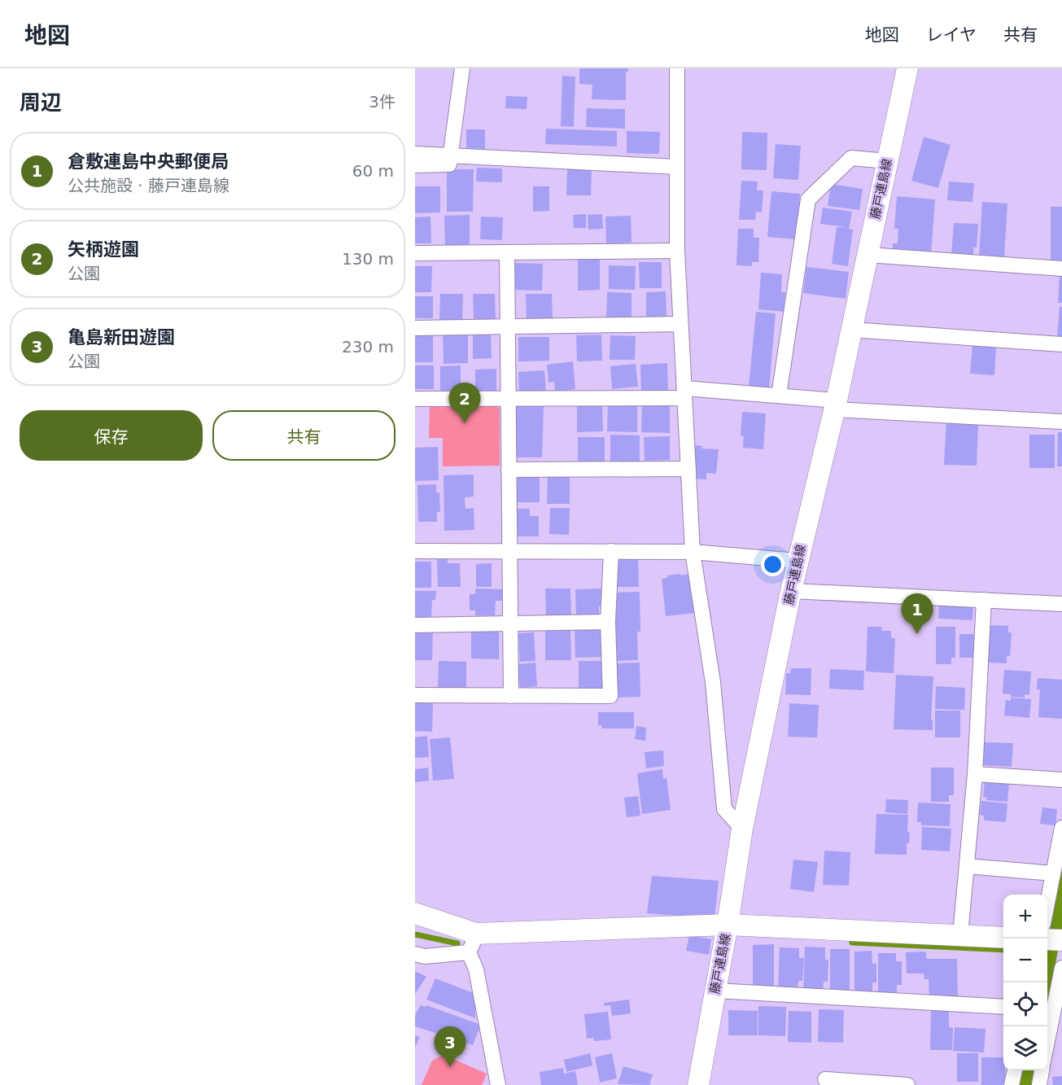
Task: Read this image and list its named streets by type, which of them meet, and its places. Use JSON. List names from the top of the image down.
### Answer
{
  "streets": {
    "main road": ["藤戸連島線"]
  },
  "page": {
    "header": "地図",
    "nav": ["地図", "レイヤ", "共有"],
    "heading": ["周辺", "3件"],
    "list": [
      {
        "mark": "1",
        "name": "倉敷連島中央郵便局",
        "note": "公共施設 · 藤戸連島線",
        "value": "60 m"
      },
      {
        "mark": "2",
        "name": "矢柄遊園",
        "note": "公園",
        "value": "130 m"
      },
      {
        "mark": "3",
        "name": "亀島新田遊園",
        "note": "公園",
        "value": "230 m"
      }
    ],
    "pins": ["2", "1", "3"],
    "buttons": ["保存", "共有"],
    "map_buttons": ["+", "−"]
  }
}
